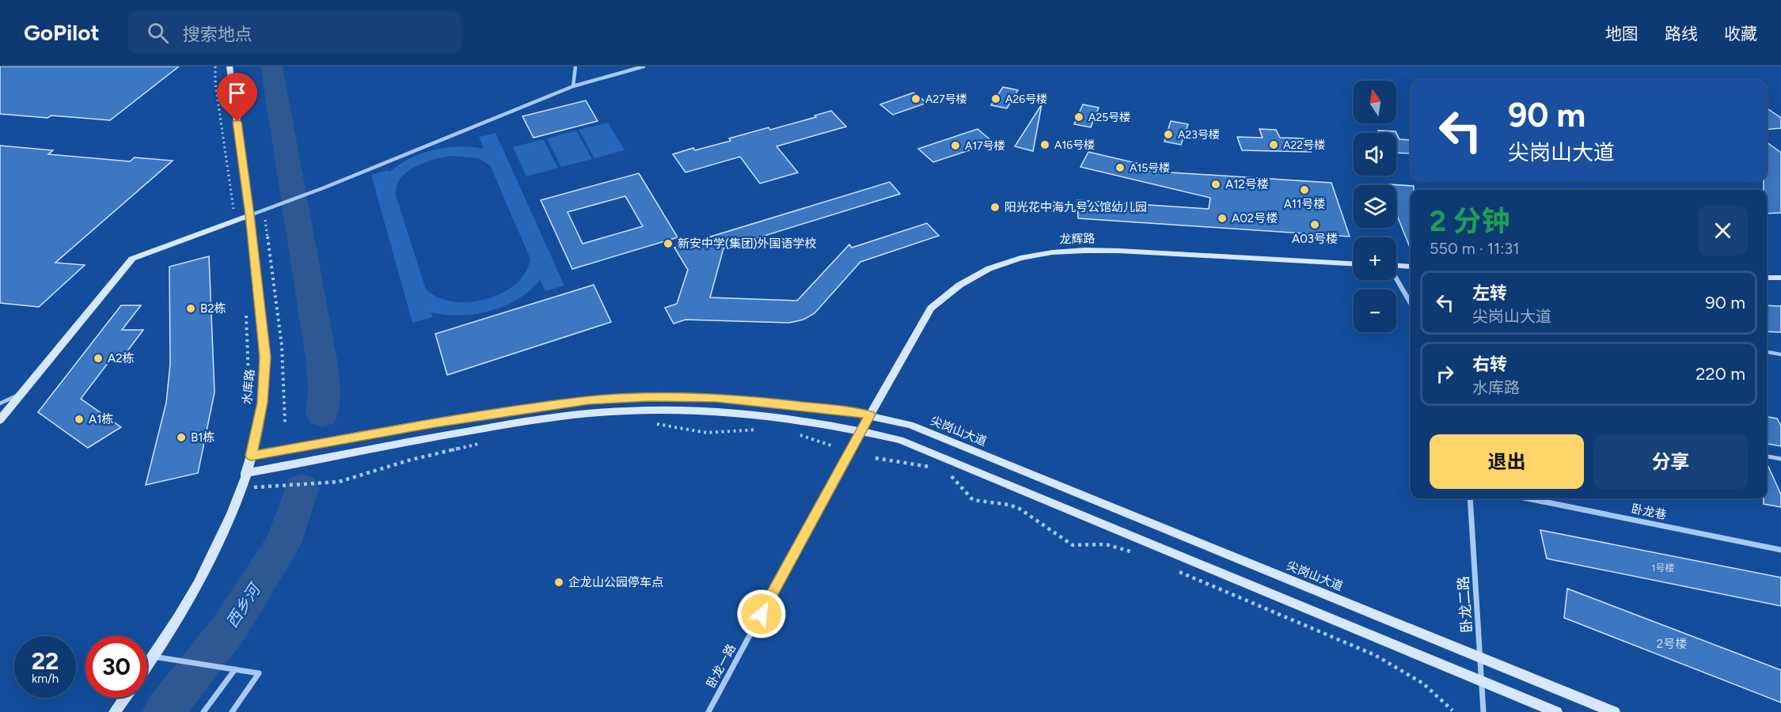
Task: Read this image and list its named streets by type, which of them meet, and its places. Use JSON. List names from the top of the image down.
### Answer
{
  "streets": {
    "main road": ["龙辉路", "水库路", "尖岗山大道"],
    "street": ["卧龙巷", "卧龙二路", "卧龙一路"]
  },
  "crossings": [
    ["龙辉路", "尖岗山大道"],
    ["龙辉路", "卧龙一路"],
    ["水库路", "尖岗山大道"],
    ["尖岗山大道", "卧龙二路"]
  ],
  "water": ["西乡河"],
  "places": [
    "A27号楼",
    "A26号楼",
    "A25号楼",
    "A23号楼",
    "A16号楼",
    "A22号楼",
    "A17号楼",
    "A15号楼",
    "A12号楼",
    "A11号楼",
    "阳光花中海九号公馆幼儿园",
    "A02号楼",
    "A03号楼",
    "新安中学(集团)外国语学校",
    "B2栋",
    "A2栋",
    "A1栋",
    "B1栋",
    "企龙山公园停车点"
  ],
  "house_numbers": ["1号楼", "2号楼"],
  "north": "top",
  "page": {
    "header": "GoPilot",
    "search": "搜索地点",
    "nav": ["地图", "路线", "收藏"],
    "map_buttons": ["+", "−"],
    "turn": ["90 m", "尖岗山大道"],
    "heading": ["2 分钟", "550 m · 11:31"],
    "list": [
      {
        "name": "左转",
        "note": "尖岗山大道",
        "value": "90 m"
      },
      {
        "name": "右转",
        "note": "水库路",
        "value": "220 m"
      }
    ],
    "buttons": ["退出", "分享"],
    "speed": "22 km/h",
    "limit": "30"
  }
}
